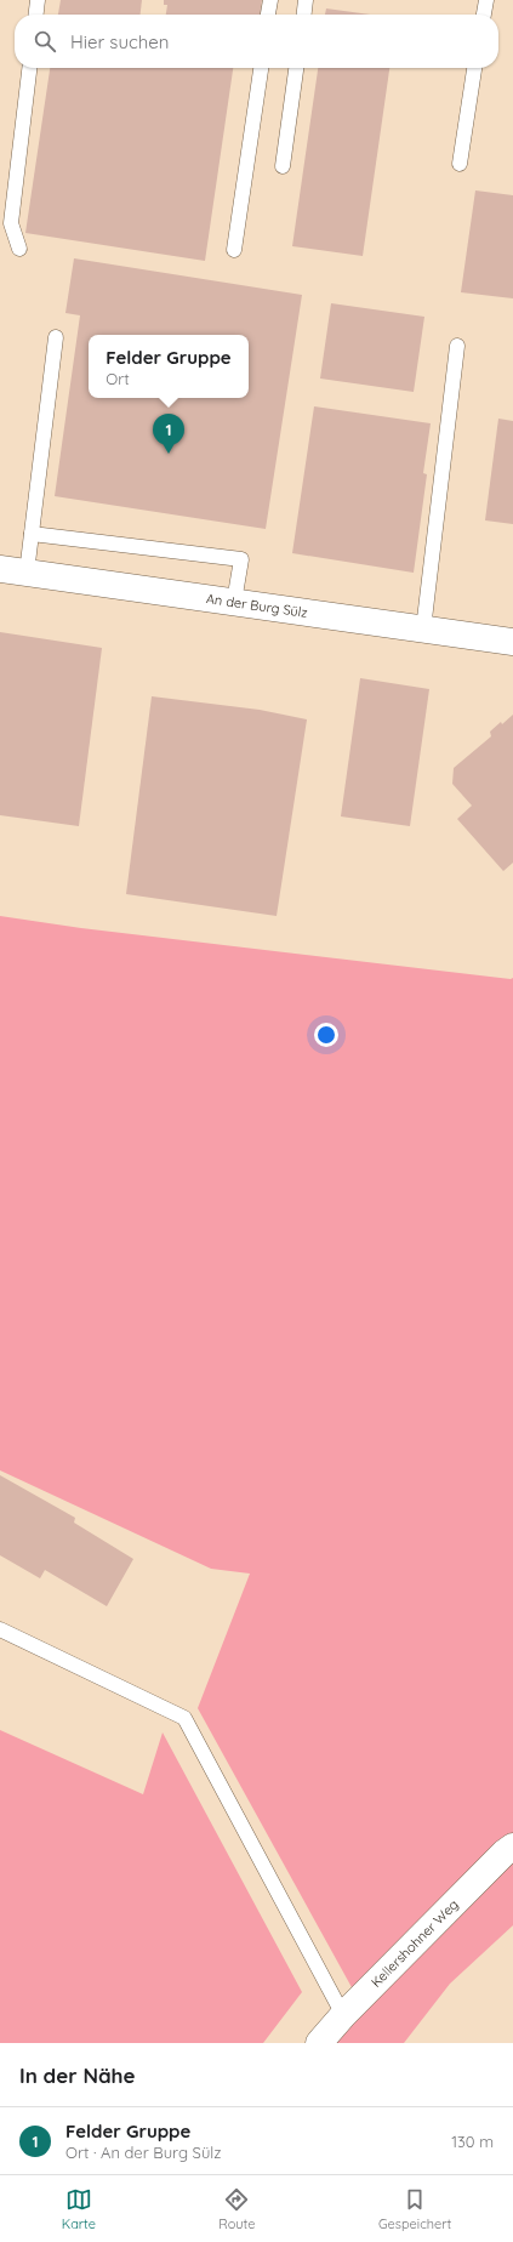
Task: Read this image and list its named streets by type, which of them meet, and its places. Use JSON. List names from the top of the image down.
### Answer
{
  "streets": {
    "street": ["An der Burg Sülz", "Kellershohner Weg"]
  },
  "page": {
    "search": "Hier suchen",
    "popup": ["Felder Gruppe", "Ort"],
    "pins": "1",
    "heading": "In der Nähe",
    "list": [
      {
        "mark": "1",
        "name": "Felder Gruppe",
        "note": "Ort · An der Burg Sülz",
        "value": "130 m"
      }
    ],
    "nav": ["Karte", "Route", "Gespeichert"]
  }
}
